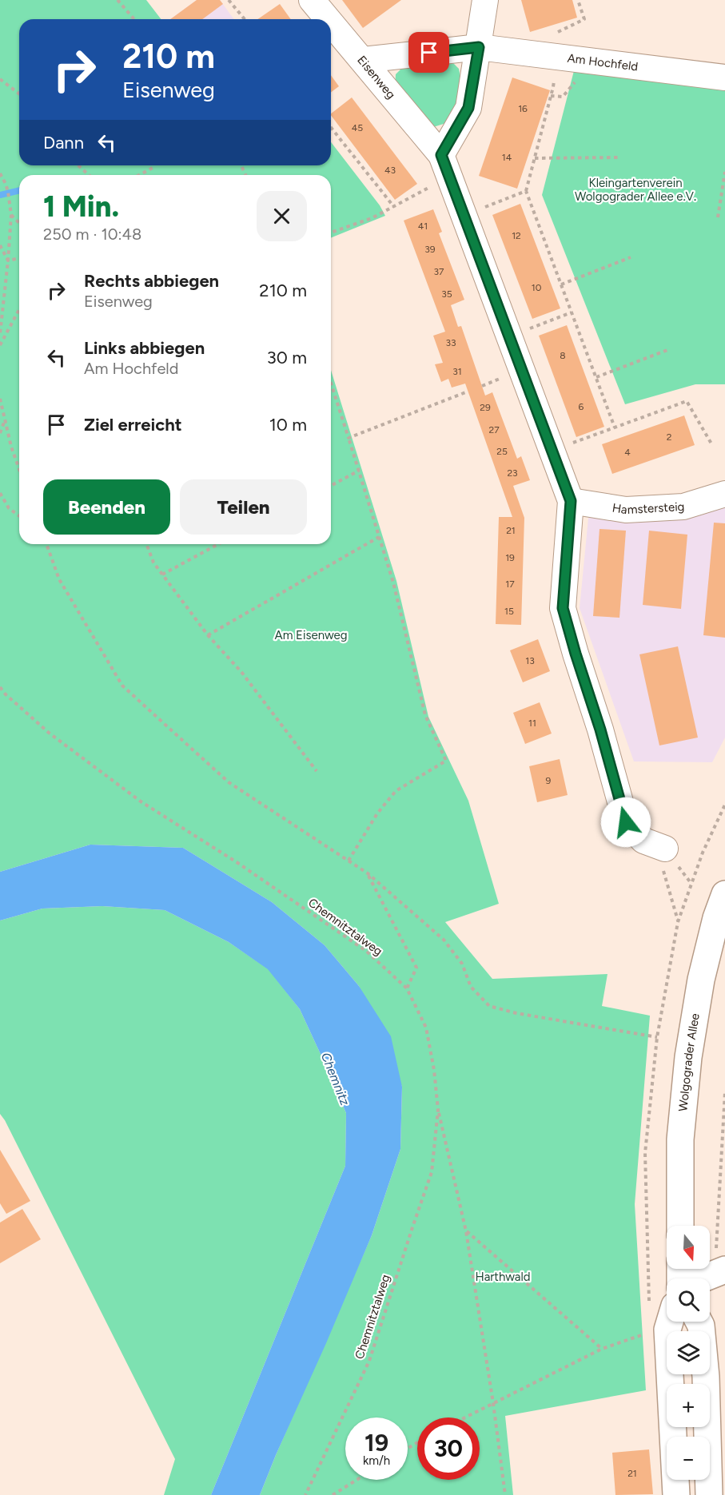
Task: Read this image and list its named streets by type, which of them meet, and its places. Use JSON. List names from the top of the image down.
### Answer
{
  "streets": {
    "main road": ["Wolgograder Allee"],
    "street": ["Am Hochfeld", "Eisenweg", "Hamstersteig"],
    "path": ["Chemnitztalweg"]
  },
  "crossings": [
    ["Am Hochfeld", "Eisenweg"],
    ["Eisenweg", "Hamstersteig"]
  ],
  "water": ["Chemnitz"],
  "parks": ["Kleingartenverein Wolgograder Allee e.V.", "Am Eisenweg", "Harthwald"],
  "house_numbers": [
    "16",
    "45",
    "14",
    "43",
    "41",
    "12",
    "39",
    "37",
    "10",
    "35",
    "33",
    "8",
    "31",
    "6",
    "29",
    "27",
    "2",
    "25",
    "4",
    "23",
    "21",
    "19",
    "17",
    "15",
    "13",
    "11",
    "9",
    "21"
  ],
  "north": "bottom",
  "page": {
    "turn": ["210 m", "Eisenweg"],
    "then": "Dann",
    "heading": ["1 Min.", "250 m · 10:48"],
    "list": [
      {
        "name": "Rechts abbiegen",
        "note": "Eisenweg",
        "value": "210 m"
      },
      {
        "name": "Links abbiegen",
        "note": "Am Hochfeld",
        "value": "30 m"
      },
      {
        "name": "Ziel erreicht",
        "value": "10 m"
      }
    ],
    "buttons": ["Beenden", "Teilen"],
    "map_buttons": ["+", "−"],
    "speed": "19 km/h",
    "limit": "30"
  }
}
